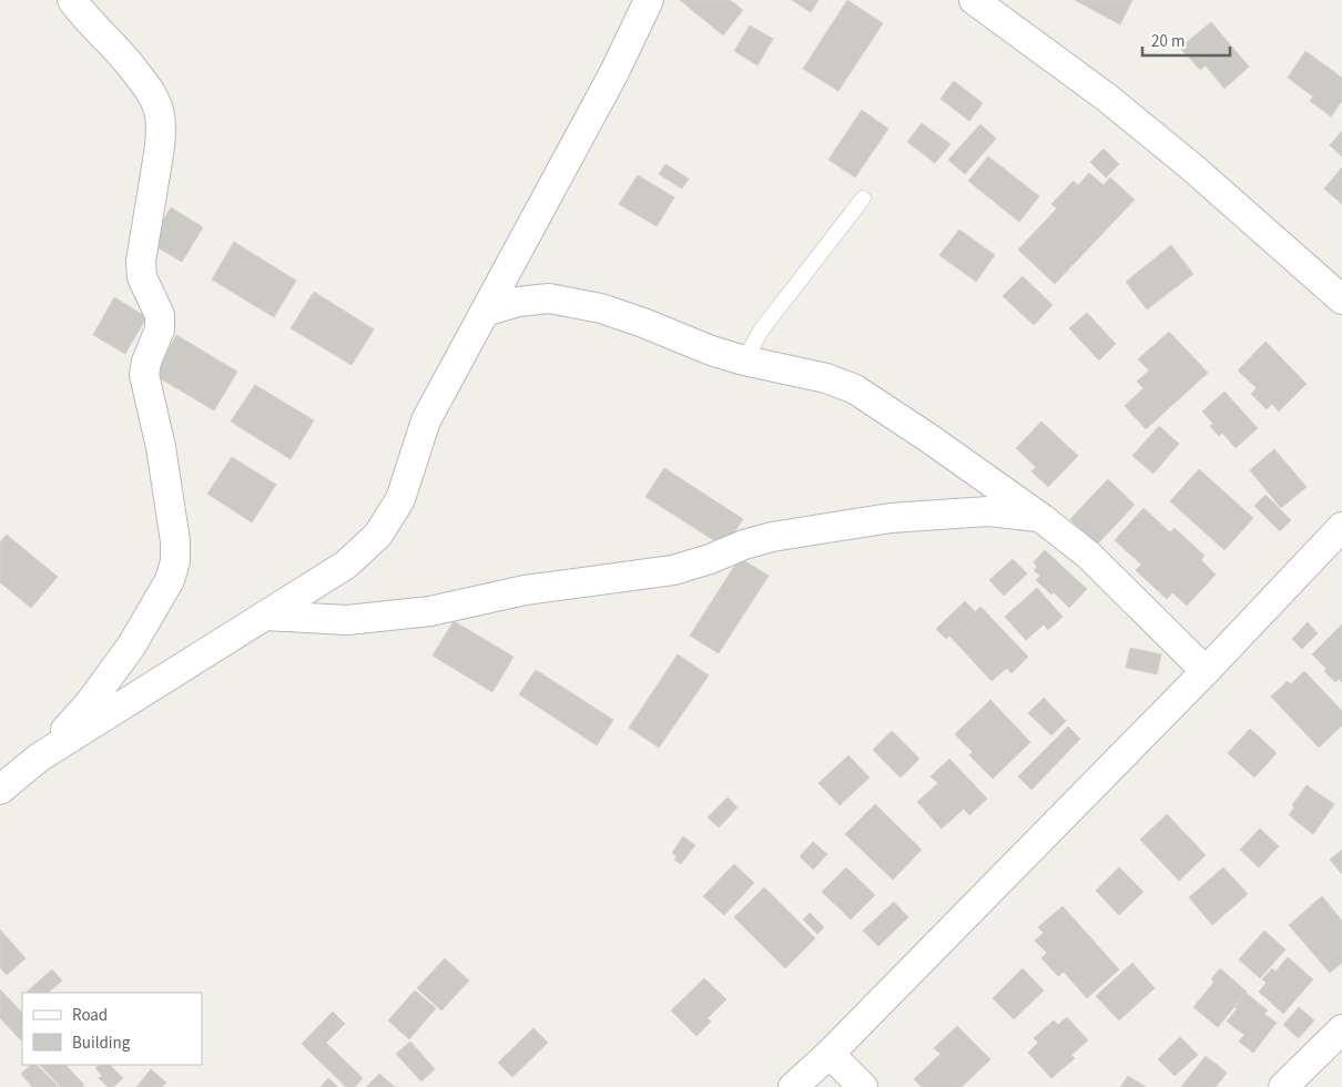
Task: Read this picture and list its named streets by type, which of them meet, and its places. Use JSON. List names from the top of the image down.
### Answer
{
  "legend": ["Road", "Building"],
  "scale_bar": "20 m"
}
